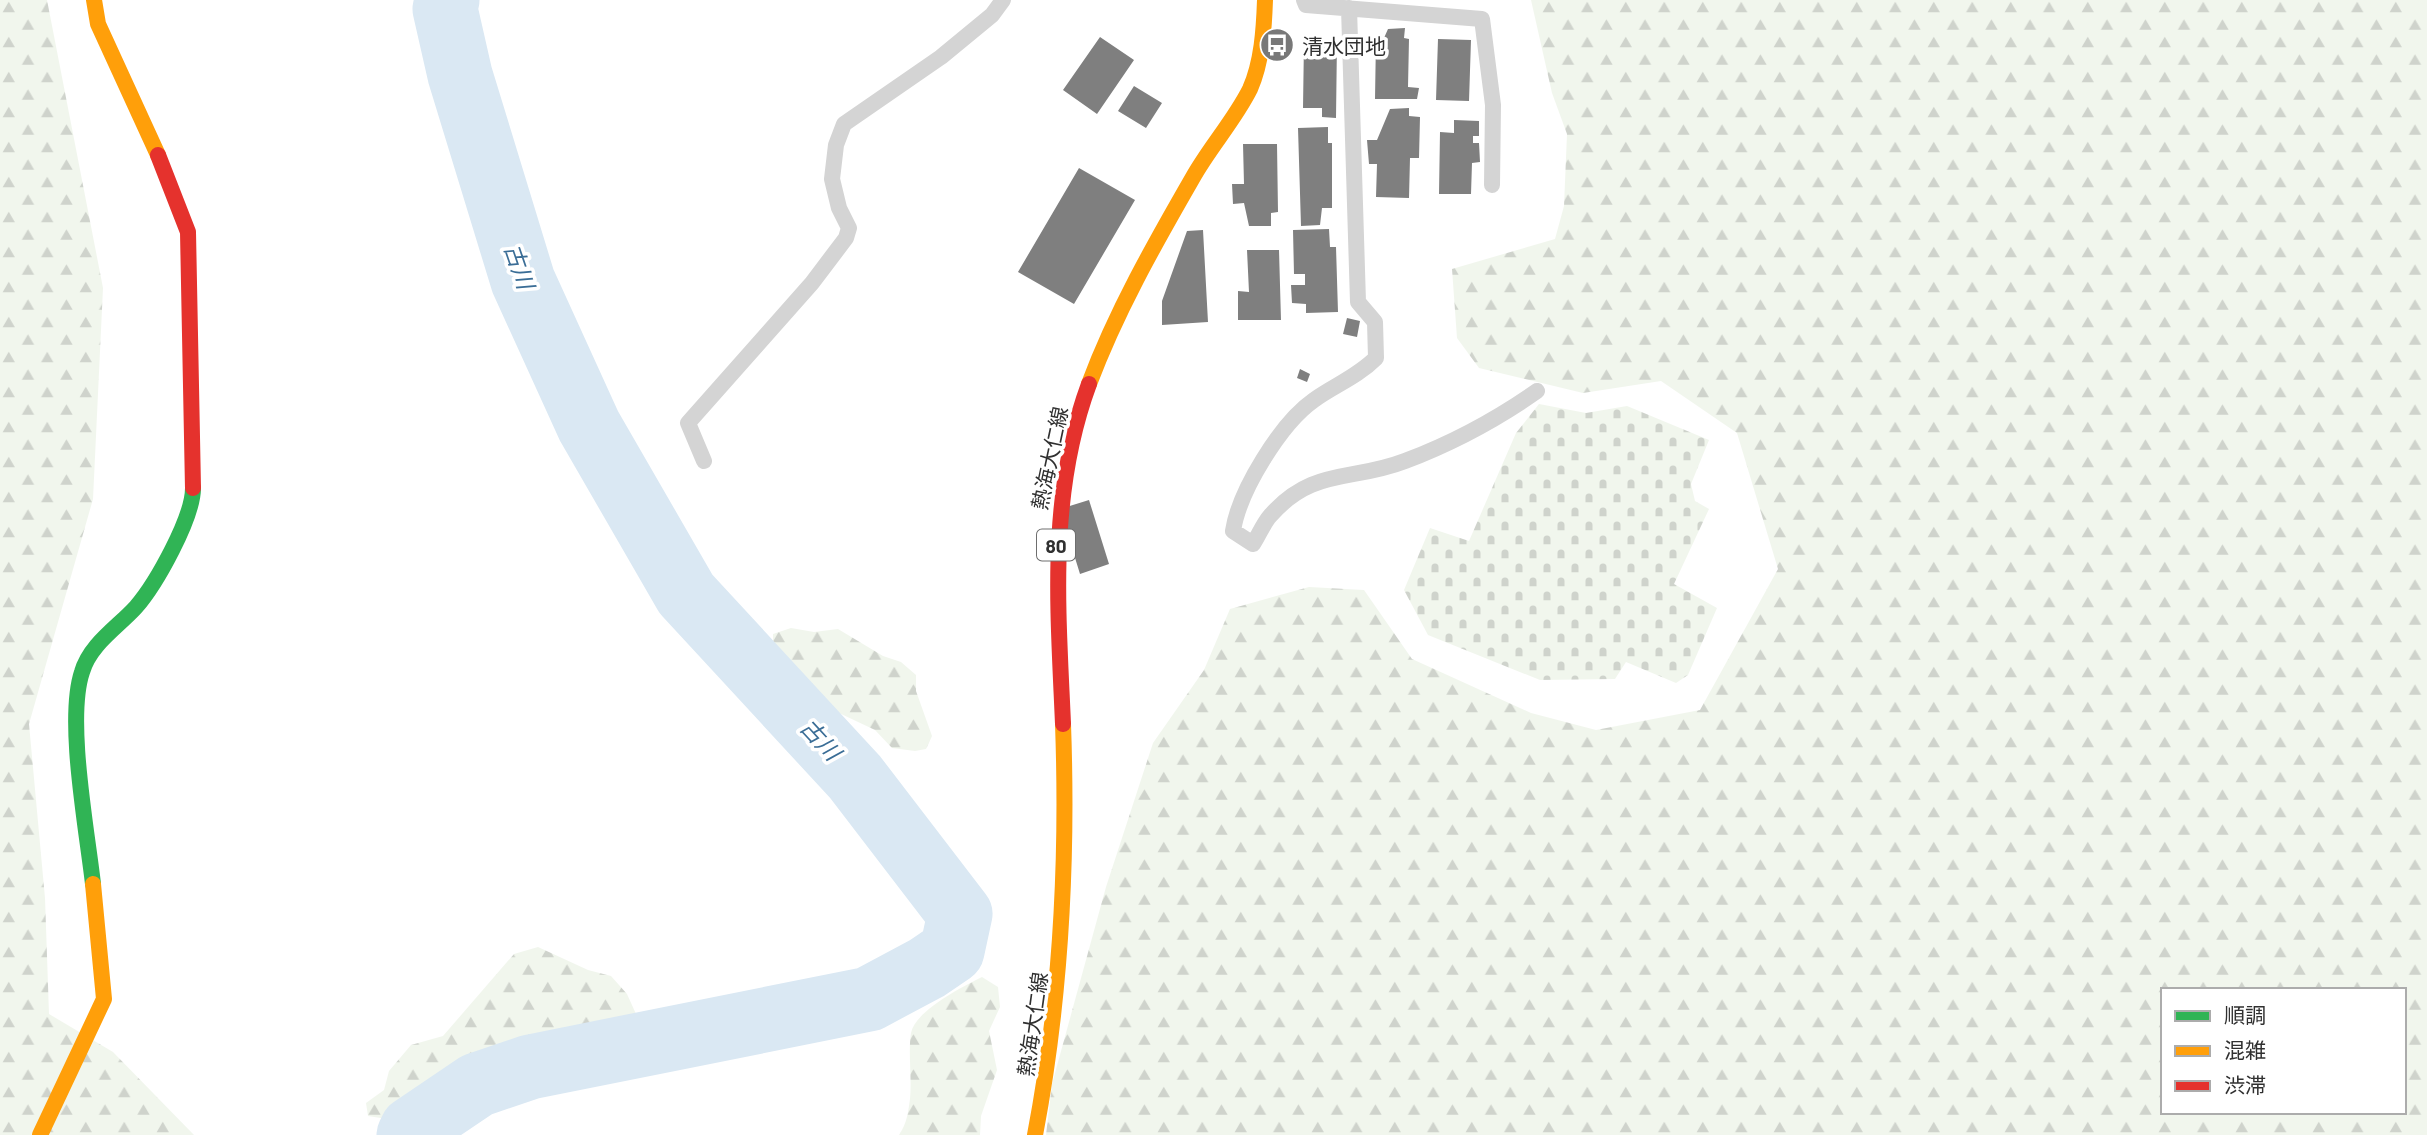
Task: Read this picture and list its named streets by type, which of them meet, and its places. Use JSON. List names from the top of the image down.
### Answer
{
  "streets": {
    "street": ["熱海大仁線", "80"]
  },
  "water": ["古川"],
  "places": {
    "bus stop": ["清水団地"]
  },
  "legend": ["順調", "混雑", "渋滞"]
}
